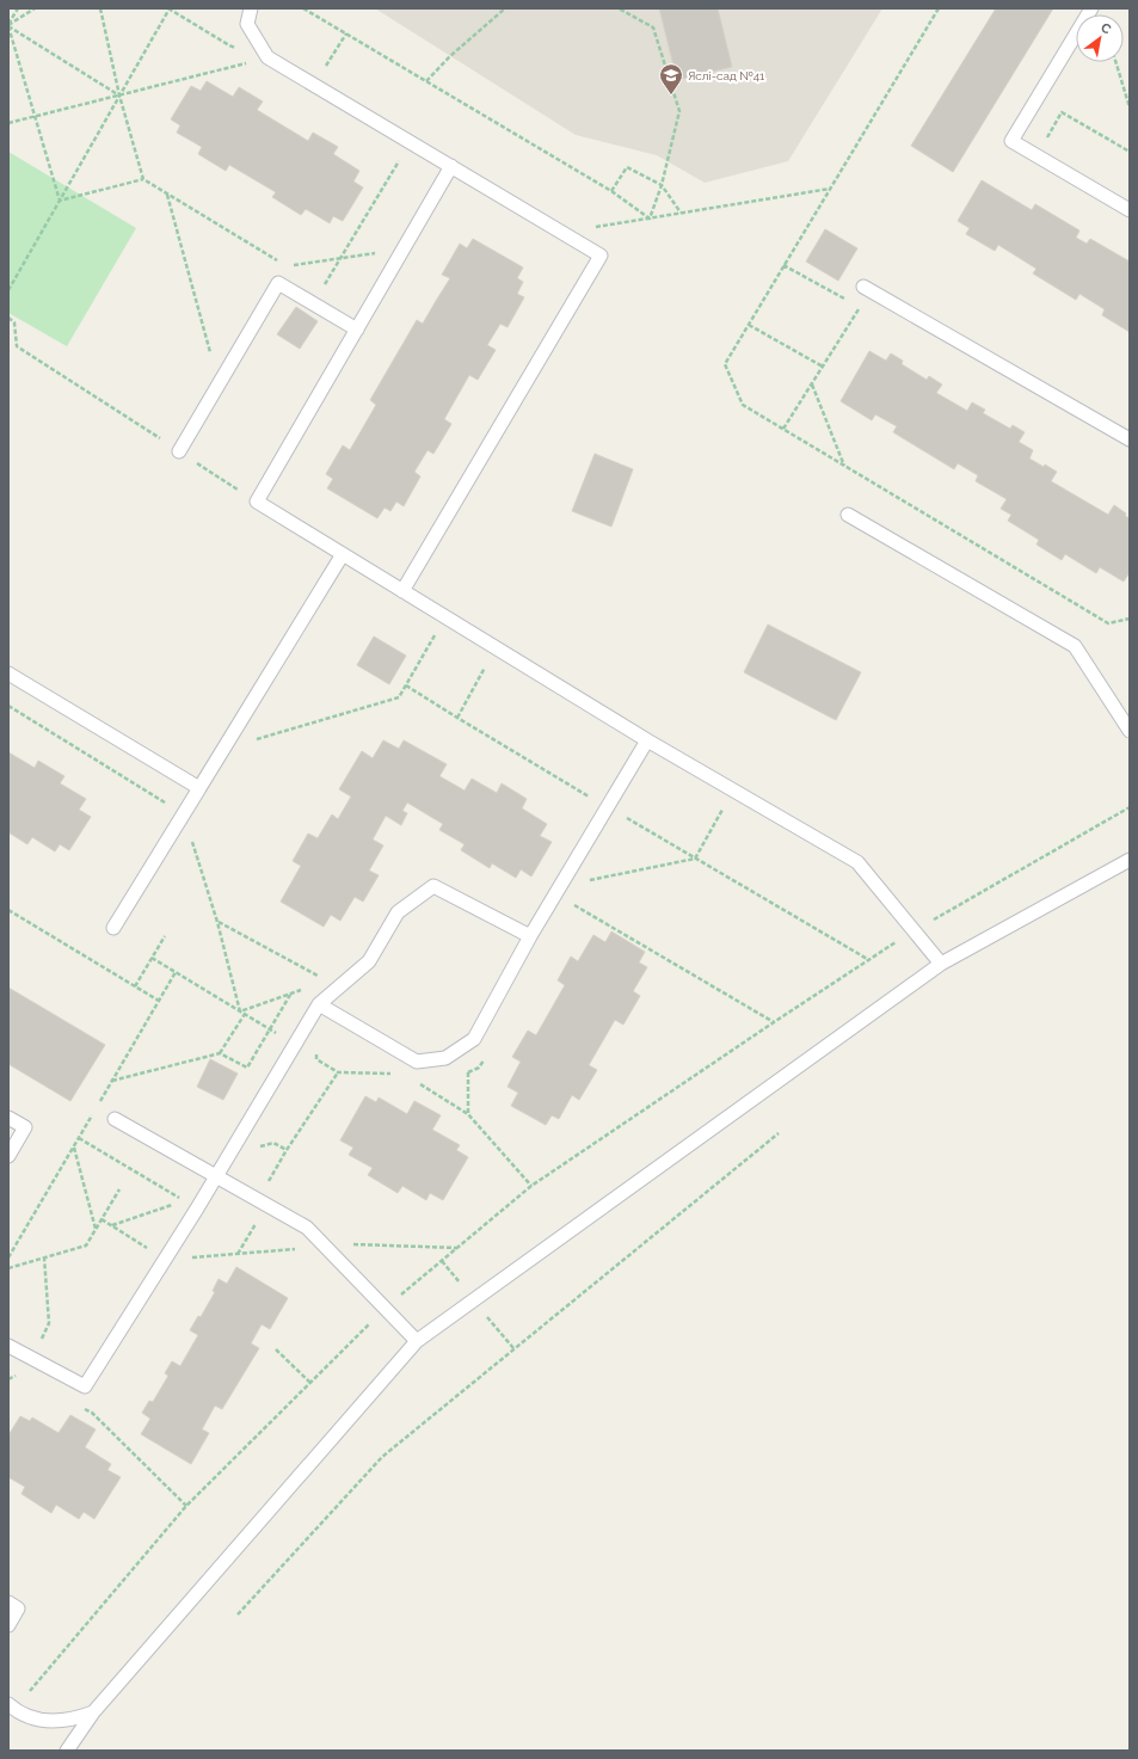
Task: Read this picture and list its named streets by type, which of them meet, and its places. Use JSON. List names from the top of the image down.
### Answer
{
  "places": {
    "school or university": ["Яслі-сад №41"]
  },
  "north": "top right"
}
